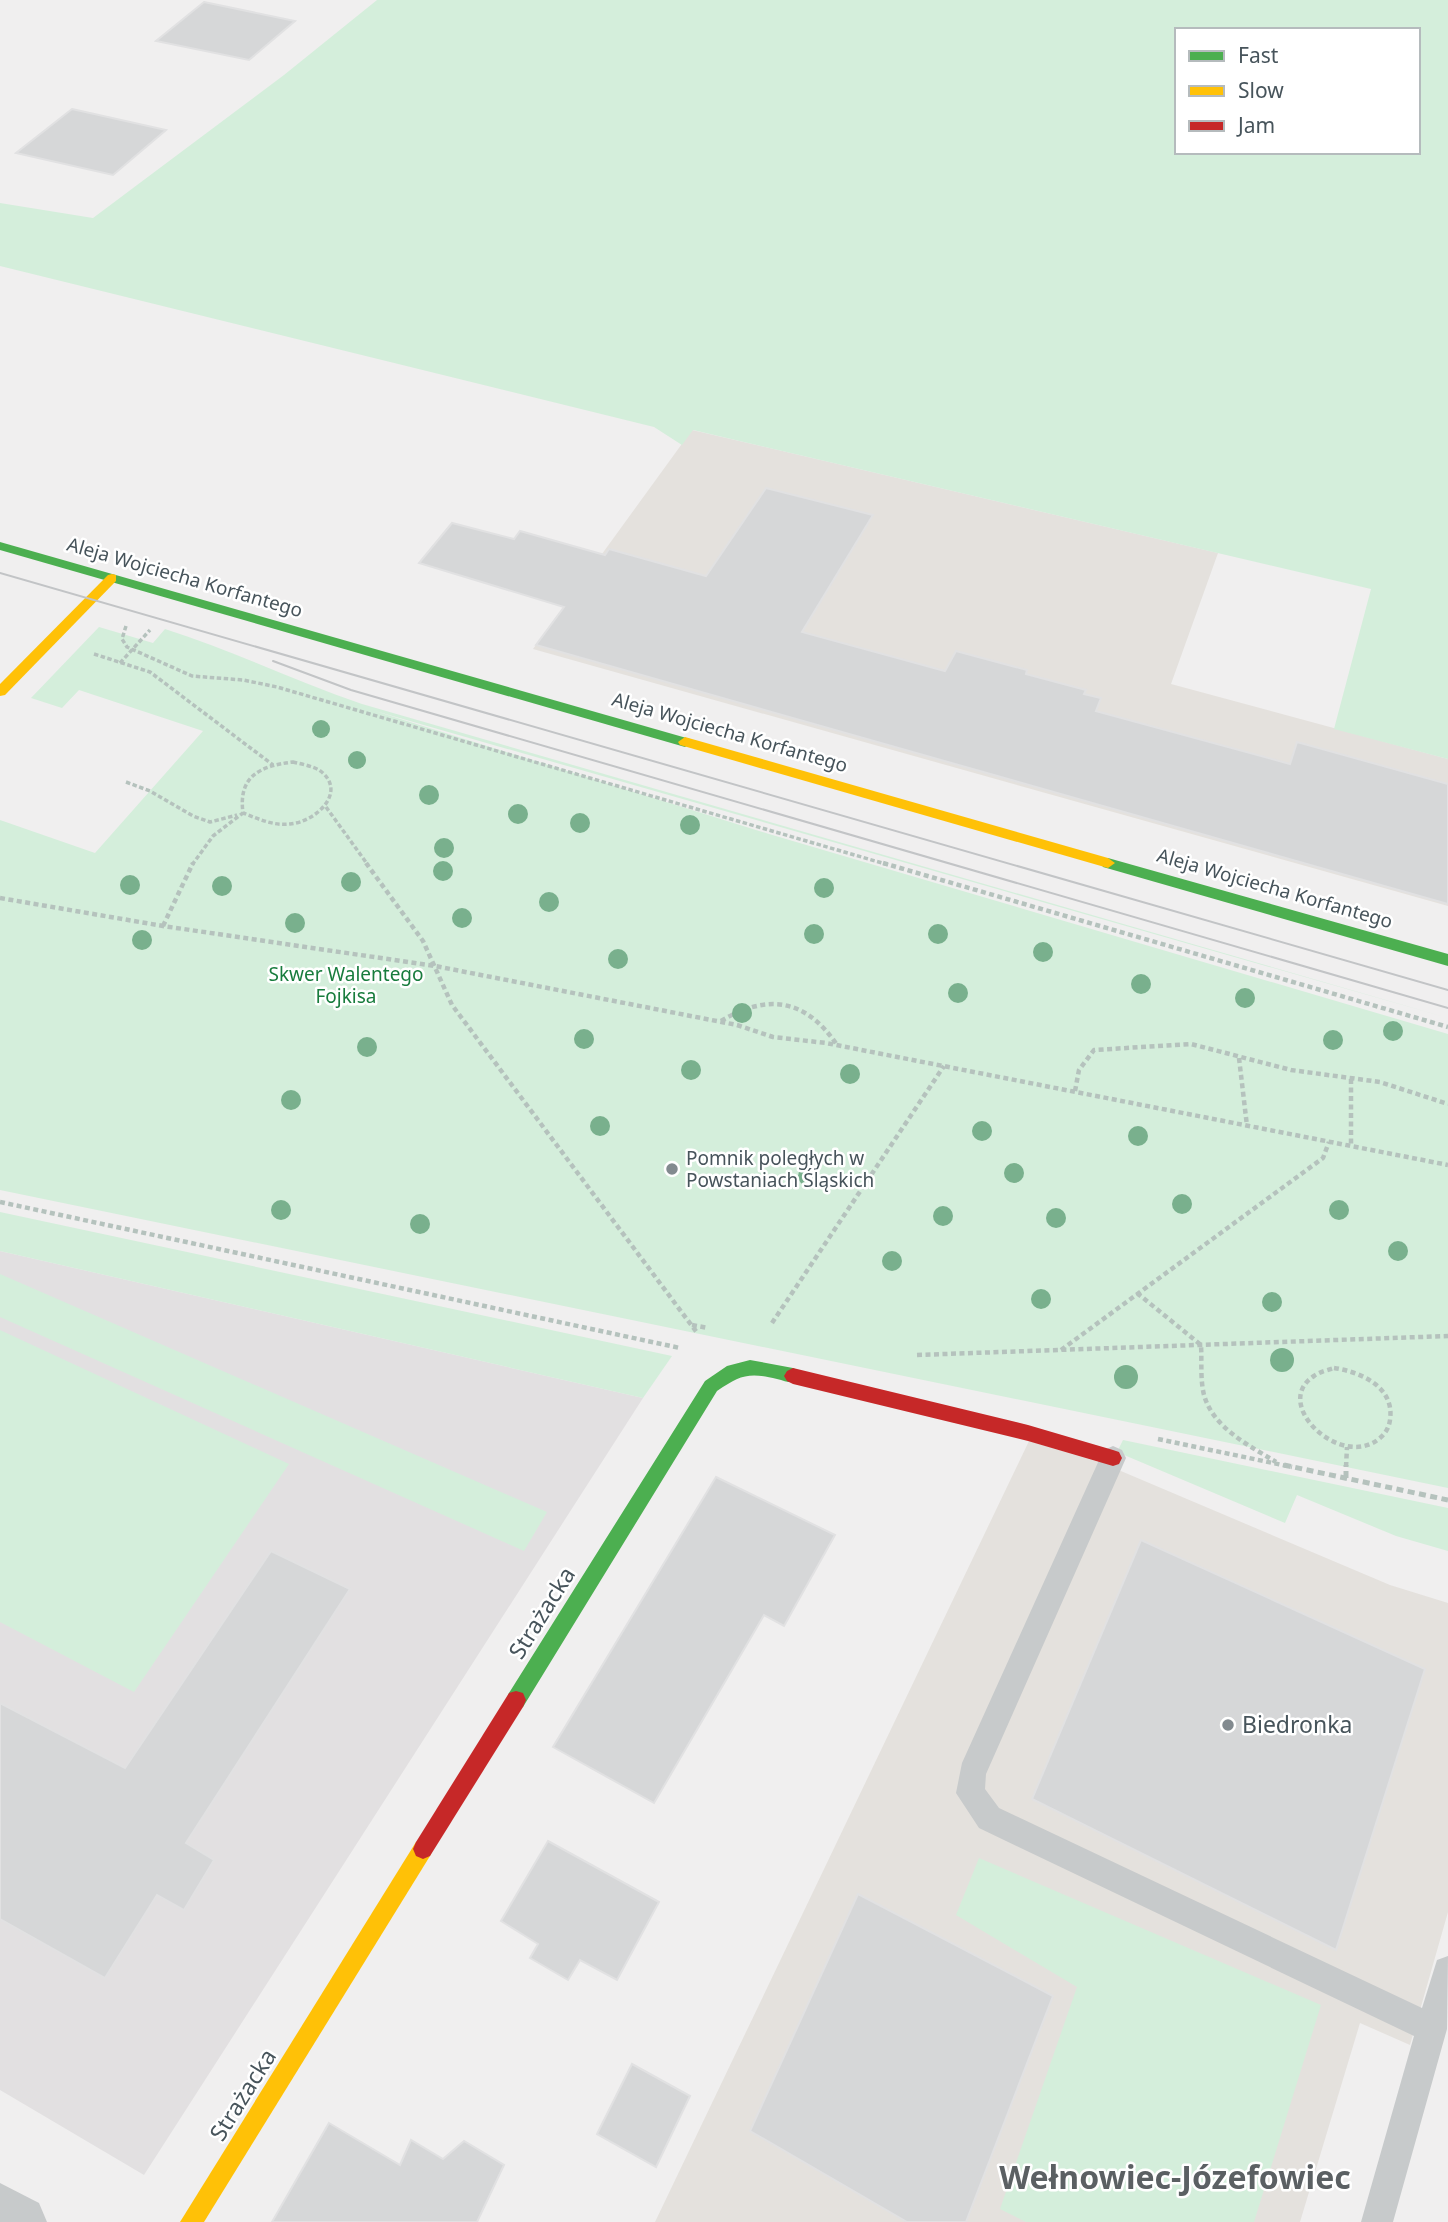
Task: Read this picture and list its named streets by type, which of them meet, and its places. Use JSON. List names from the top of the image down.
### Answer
{
  "streets": {
    "main road": ["Aleja Wojciecha Korfantego", "Strażacka"]
  },
  "districts": ["Wełnowiec-Józefowiec"],
  "parks": ["Skwer Walentego Fojkisa"],
  "places": ["Pomnik poległych w Powstaniach Śląskich", "Biedronka"],
  "legend": ["Fast", "Slow", "Jam"]
}
